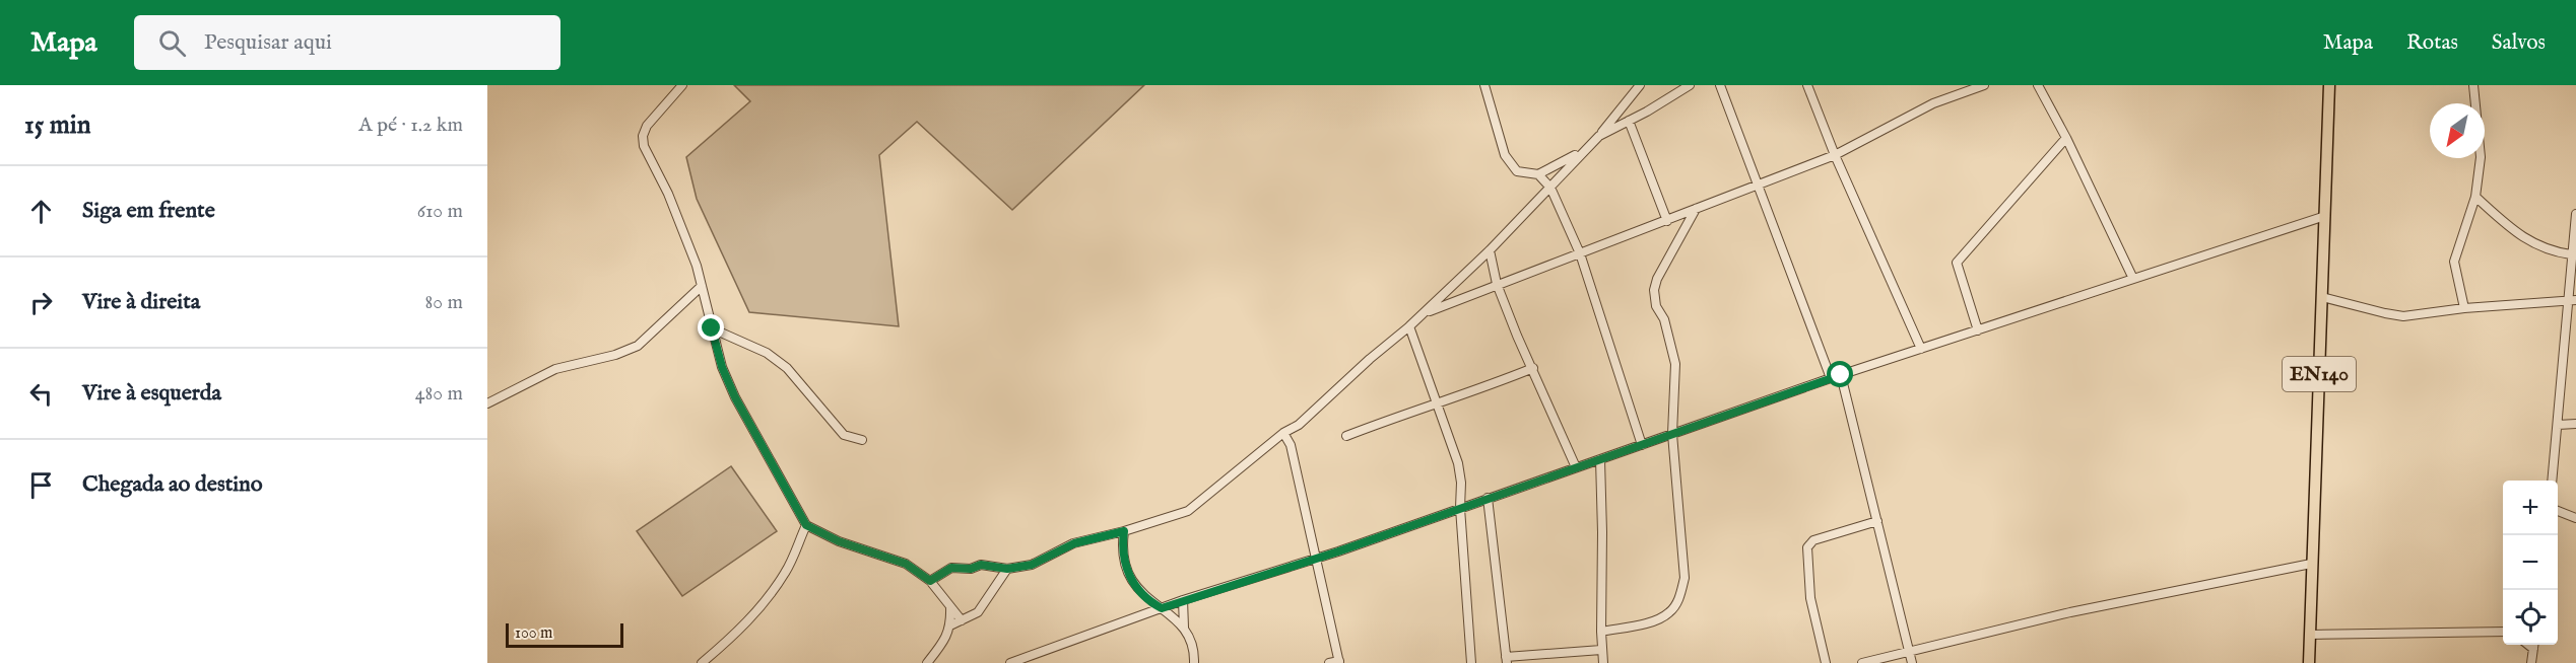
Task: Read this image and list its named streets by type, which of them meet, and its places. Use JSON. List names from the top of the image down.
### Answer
{
  "streets": {
    "main road": ["EN140"]
  },
  "scale_bar": "100 m",
  "north": "bottom left",
  "page": {
    "header": "Mapa",
    "search": "Pesquisar aqui",
    "nav": ["Mapa", "Rotas", "Salvos"],
    "heading": ["15 min", "A pé · 1.2 km"],
    "list": [
      ["Siga em frente", "610 m"],
      ["Vire à direita", "80 m"],
      ["Vire à esquerda", "480 m"],
      "Chegada ao destino"
    ],
    "map_buttons": ["+", "−"],
    "scale": "100 m"
  }
}
